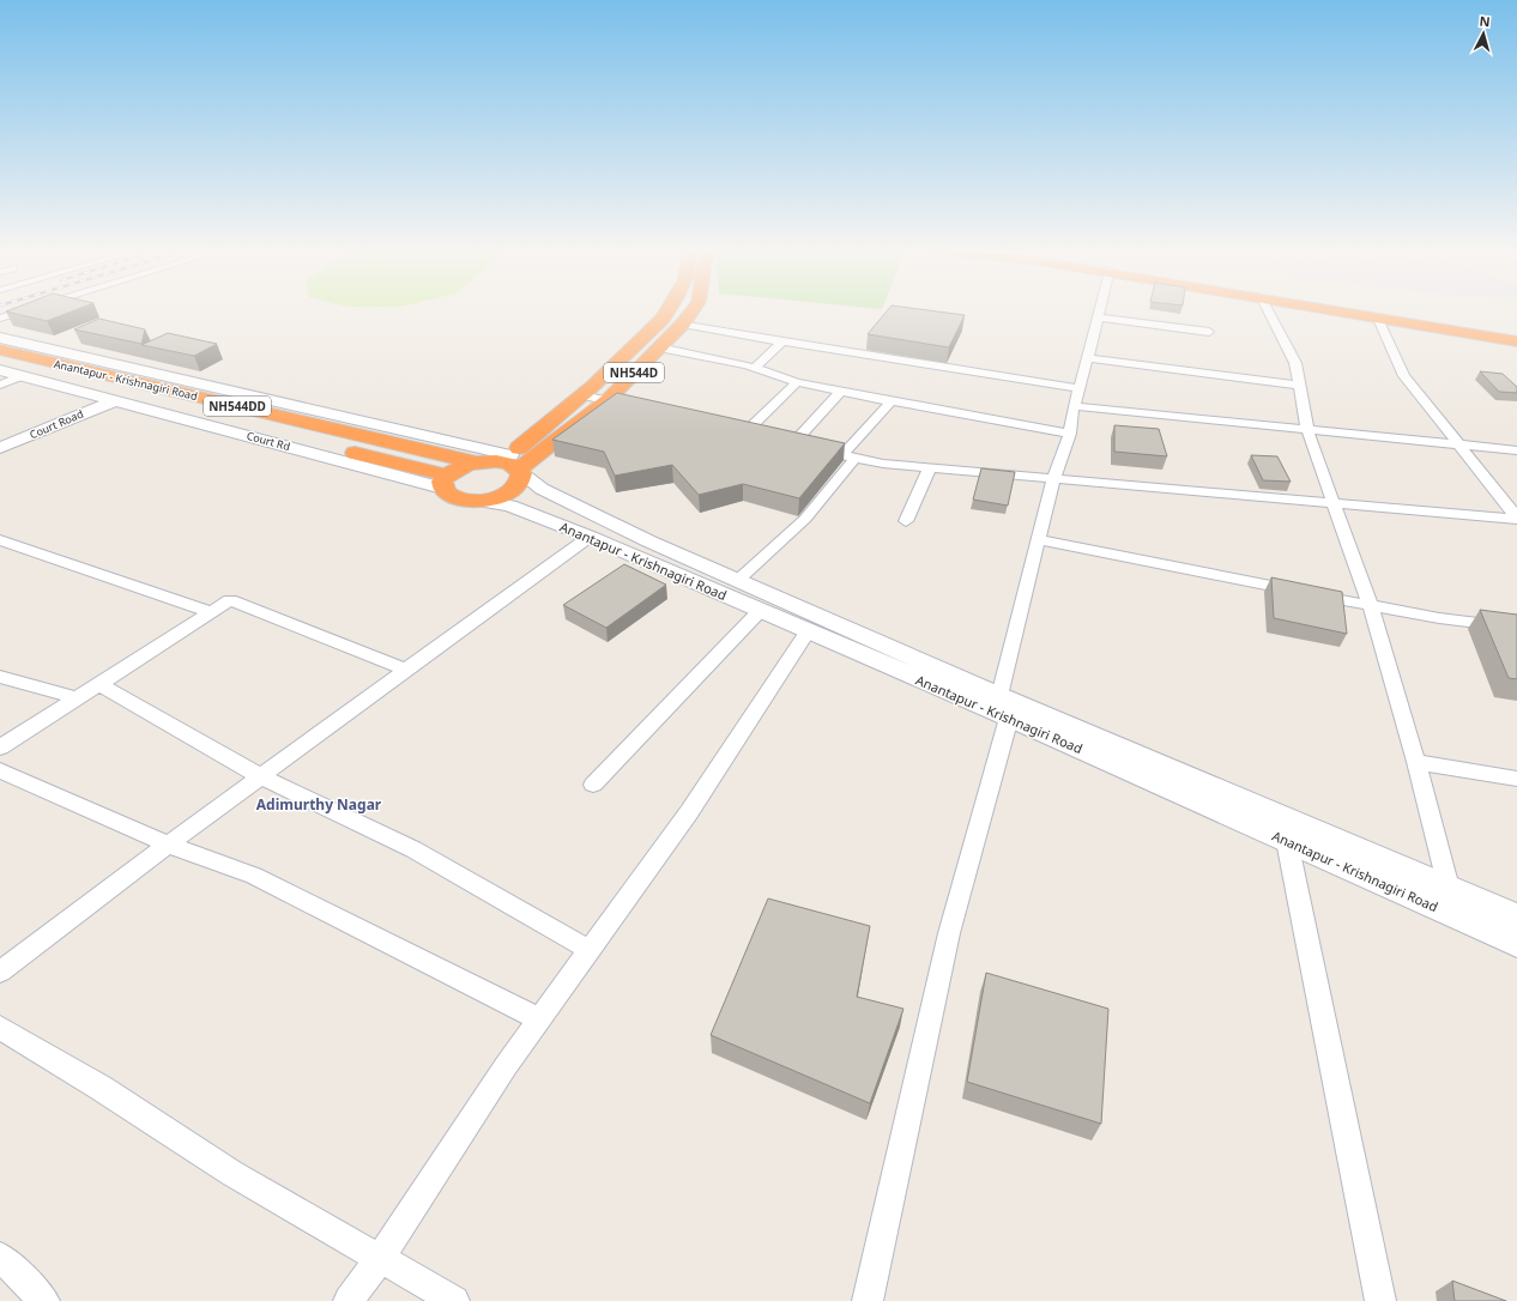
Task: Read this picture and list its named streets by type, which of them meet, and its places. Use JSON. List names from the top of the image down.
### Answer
{
  "streets": {
    "highway": ["NH544D", "Anantapur - Krishnagiri Road", "NH544DD"],
    "main road": ["Court Road", "Court Rd"]
  },
  "crossings": [
    ["NH544D", "Anantapur - Krishnagiri Road"],
    ["Anantapur - Krishnagiri Road", "NH544DD"],
    ["Anantapur - Krishnagiri Road", "Court Rd"],
    ["NH544DD", "Court Rd"],
    ["Court Road", "Court Rd"]
  ],
  "districts": ["Adimurthy Nagar"],
  "north": "top"
}
